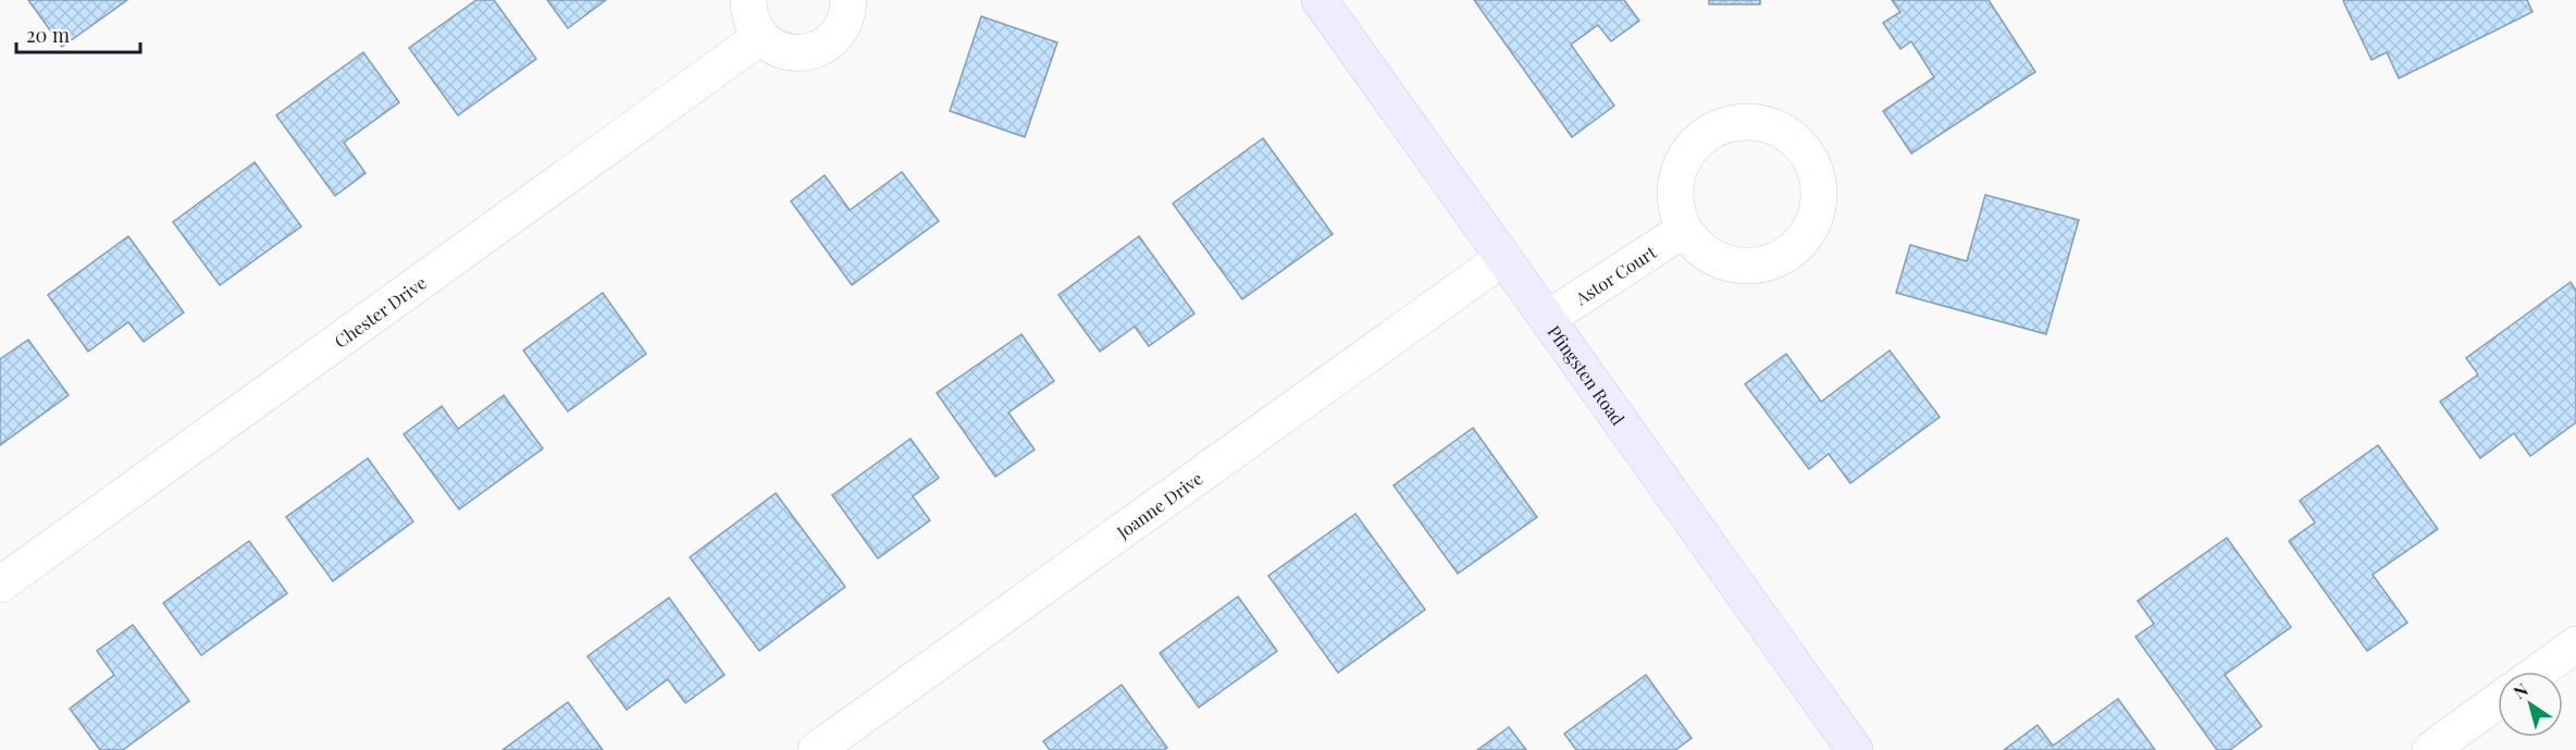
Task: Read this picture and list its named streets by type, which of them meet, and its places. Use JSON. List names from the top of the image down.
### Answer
{
  "streets": {
    "main road": ["Pfingsten Road"],
    "street": ["Astor Court", "Chester Drive", "Joanne Drive"]
  },
  "crossings": [
    ["Astor Court", "Pfingsten Road"],
    ["Pfingsten Road", "Joanne Drive"]
  ],
  "scale_bar": "20 m",
  "north": "top left"
}
